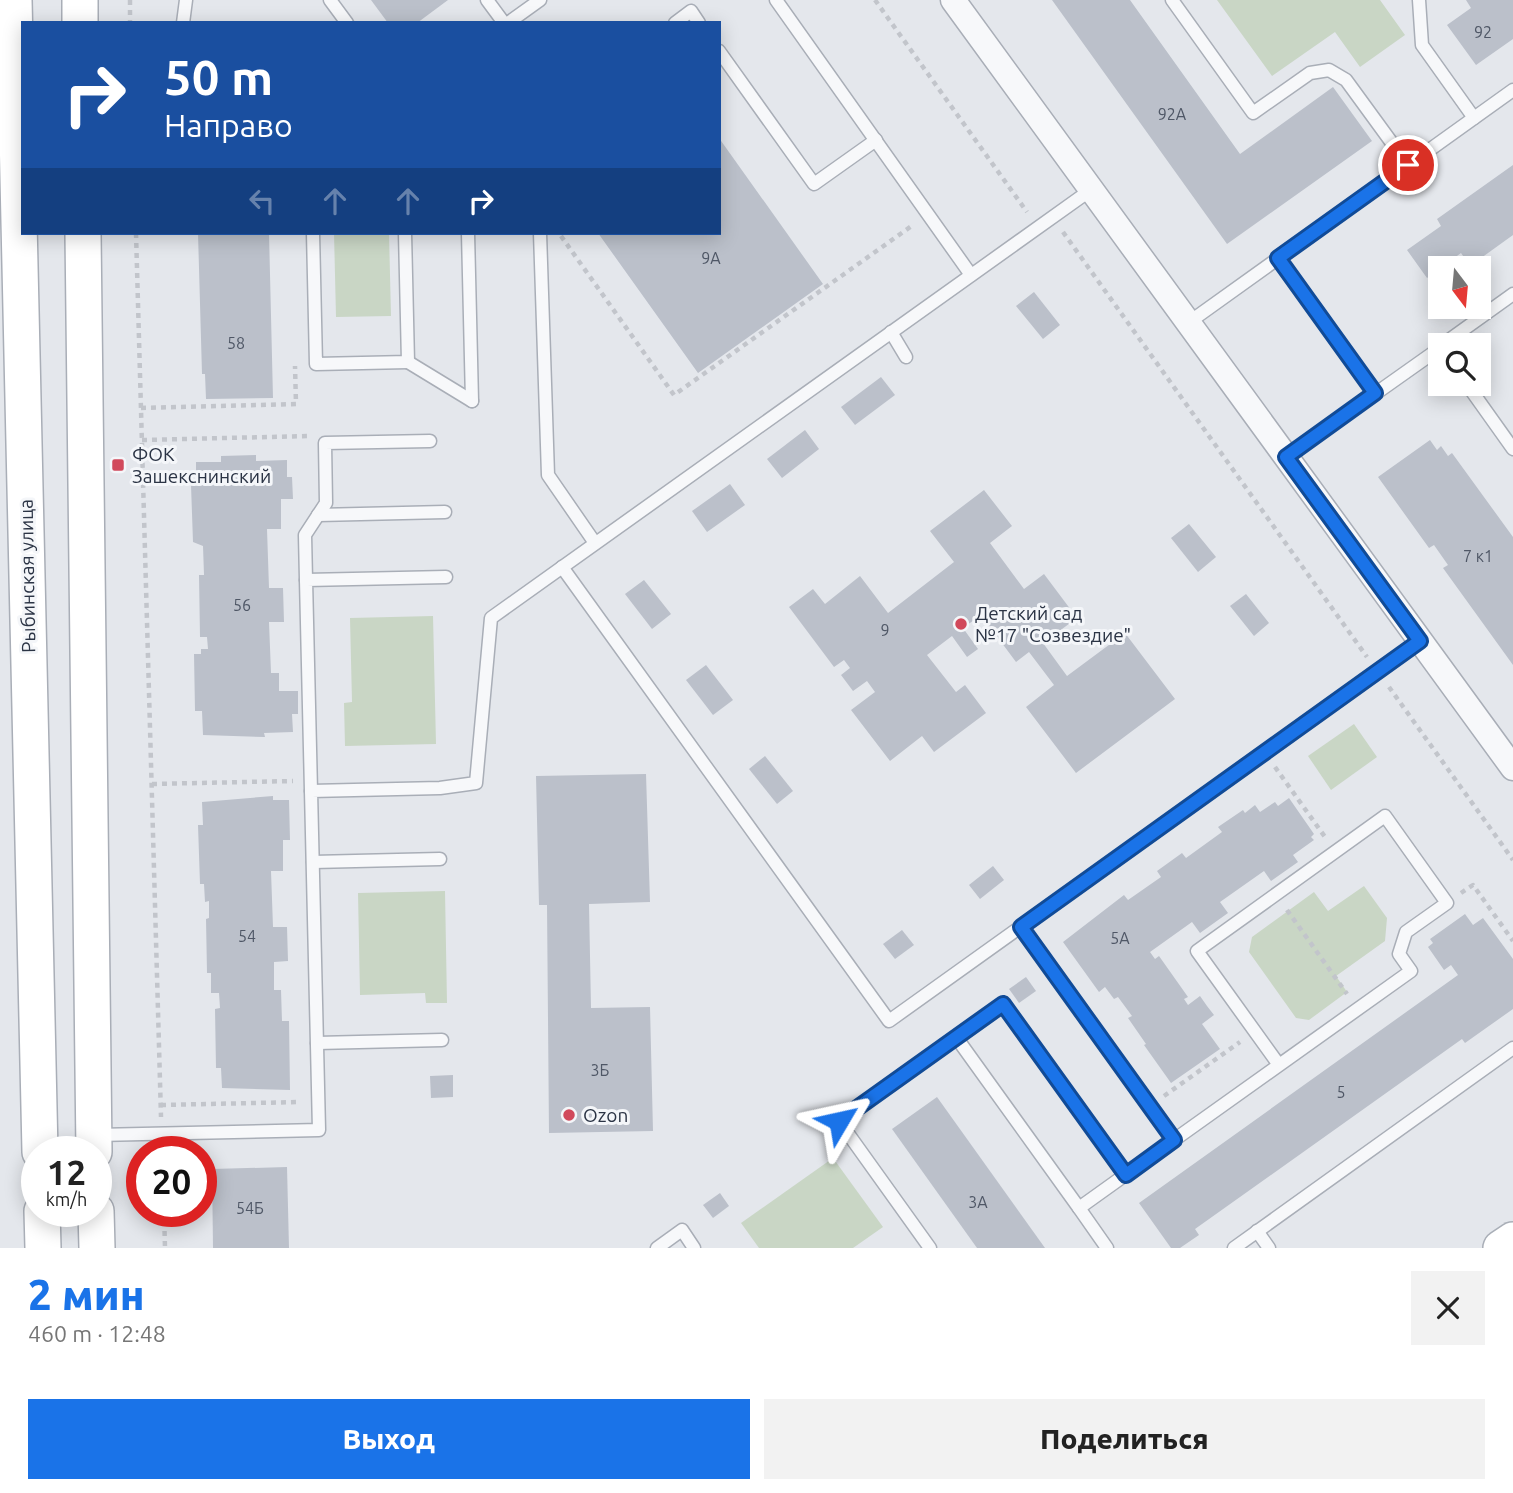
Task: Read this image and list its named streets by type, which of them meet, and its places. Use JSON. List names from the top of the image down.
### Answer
{
  "streets": {
    "main road": ["Рыбинская улица"]
  },
  "places": {
    "transit": ["ФОК Зашекснинский"],
    "other": ["Детский сад №17 \"Созвездие\"", "Ozon"]
  },
  "house_numbers": [
    "92",
    "92А",
    "9А",
    "58",
    "7 к1",
    "56",
    "9",
    "54",
    "5А",
    "3Б",
    "5",
    "3А",
    "54Б"
  ],
  "north": "bottom",
  "page": {
    "turn": ["50 m", "Направо"],
    "speed": "12 km/h",
    "limit": "20",
    "heading": ["2 мин", "460 m · 12:48"],
    "buttons": ["Выход", "Поделиться"]
  }
}
